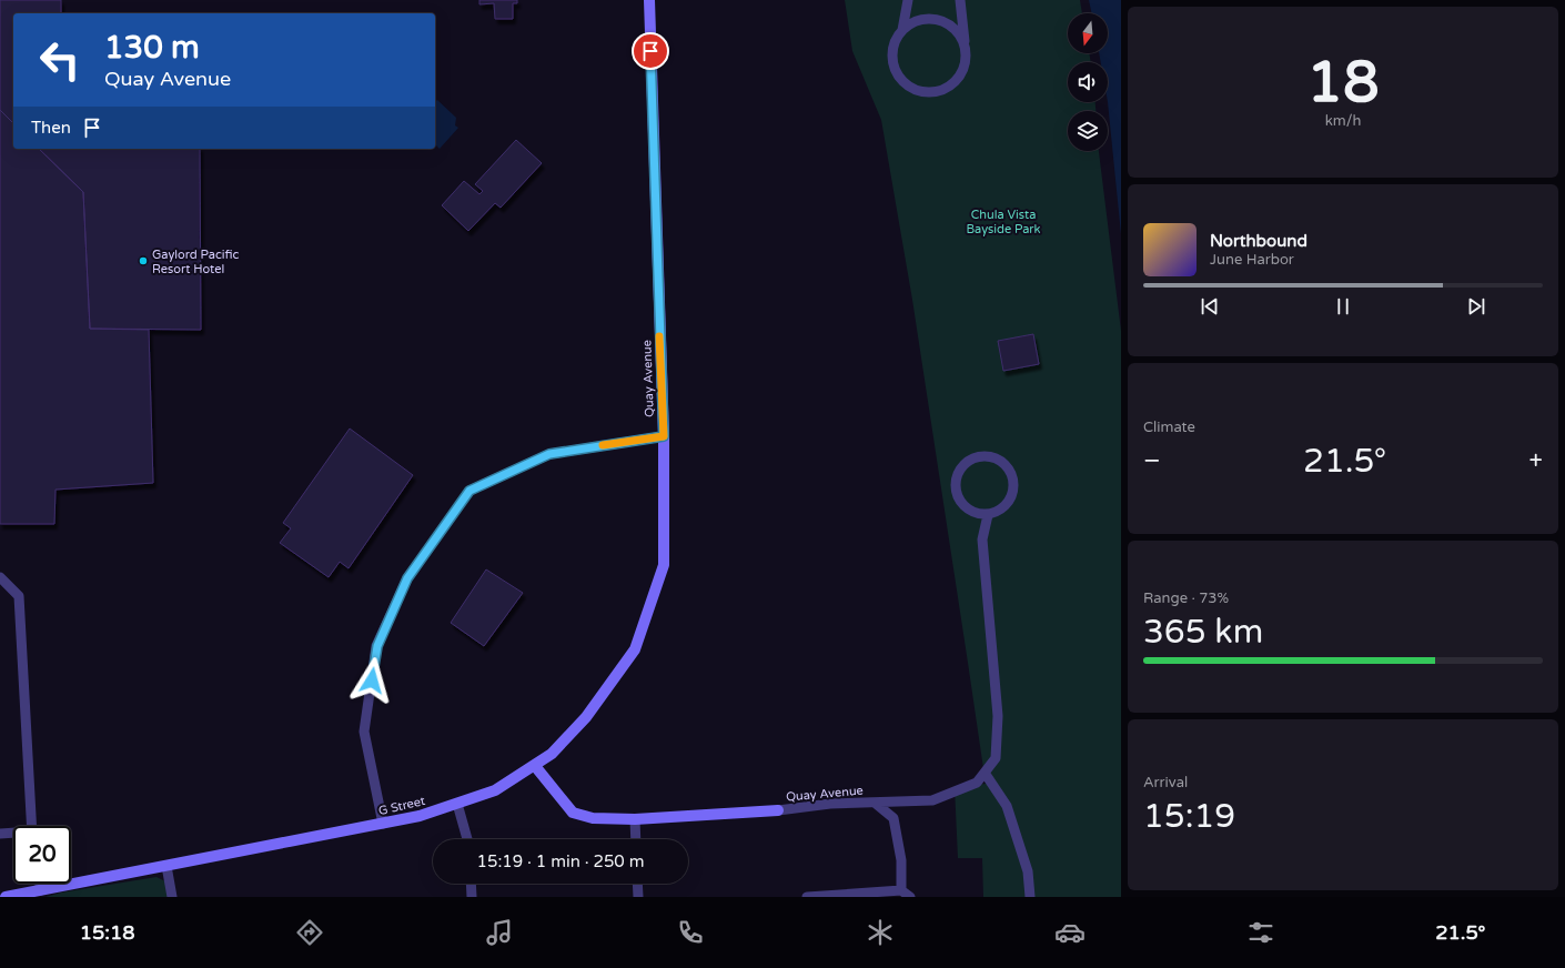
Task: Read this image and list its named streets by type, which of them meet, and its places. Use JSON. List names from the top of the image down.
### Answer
{
  "streets": {
    "street": ["Quay Avenue", "G Street"]
  },
  "crossings": [
    ["Quay Avenue", "G Street"]
  ],
  "parks": ["Chula Vista Bayside Park"],
  "places": ["Gaylord Pacific Resort Hotel"],
  "north": "bottom",
  "page": {
    "tile": [
      ["18", "km/h"],
      "Climate",
      ["Range · 73%", "365 km"],
      ["Arrival", "15:19"]
    ],
    "turn": ["130 m", "Quay Avenue"],
    "then": "Then",
    "song": ["Northbound", "June Harbor"],
    "heat": ["−", "21.5°", "+"],
    "limit": "20",
    "trip": "15:19 · 1 min · 250 m",
    "tabs": ["15:18", "21.5°"]
  }
}
